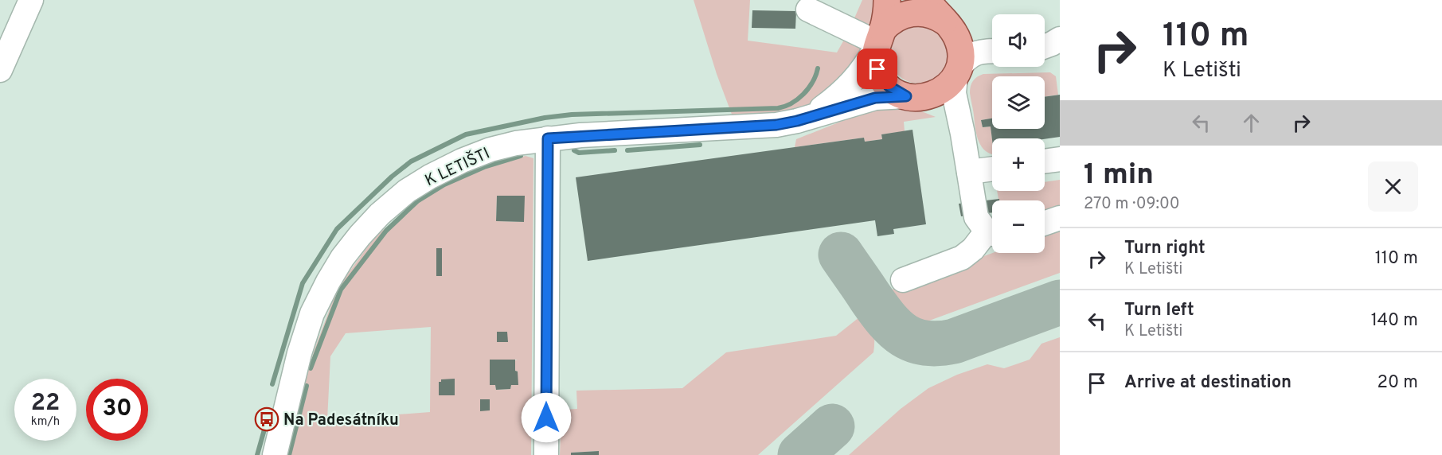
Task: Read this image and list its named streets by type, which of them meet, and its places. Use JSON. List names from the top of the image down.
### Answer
{
  "streets": {
    "main road": ["K LETIŠTI"]
  },
  "places": {
    "bus stop": ["Na Padesátníku"]
  },
  "page": {
    "turn": ["110 m", "K Letišti"],
    "map_buttons": ["+", "−"],
    "heading": ["1 min", "270 m · 09:00"],
    "list": [
      {
        "name": "Turn right",
        "note": "K Letišti",
        "value": "110 m"
      },
      {
        "name": "Turn left",
        "note": "K Letišti",
        "value": "140 m"
      },
      {
        "name": "Arrive at destination",
        "value": "20 m"
      }
    ],
    "speed": "22 km/h",
    "limit": "30"
  }
}
